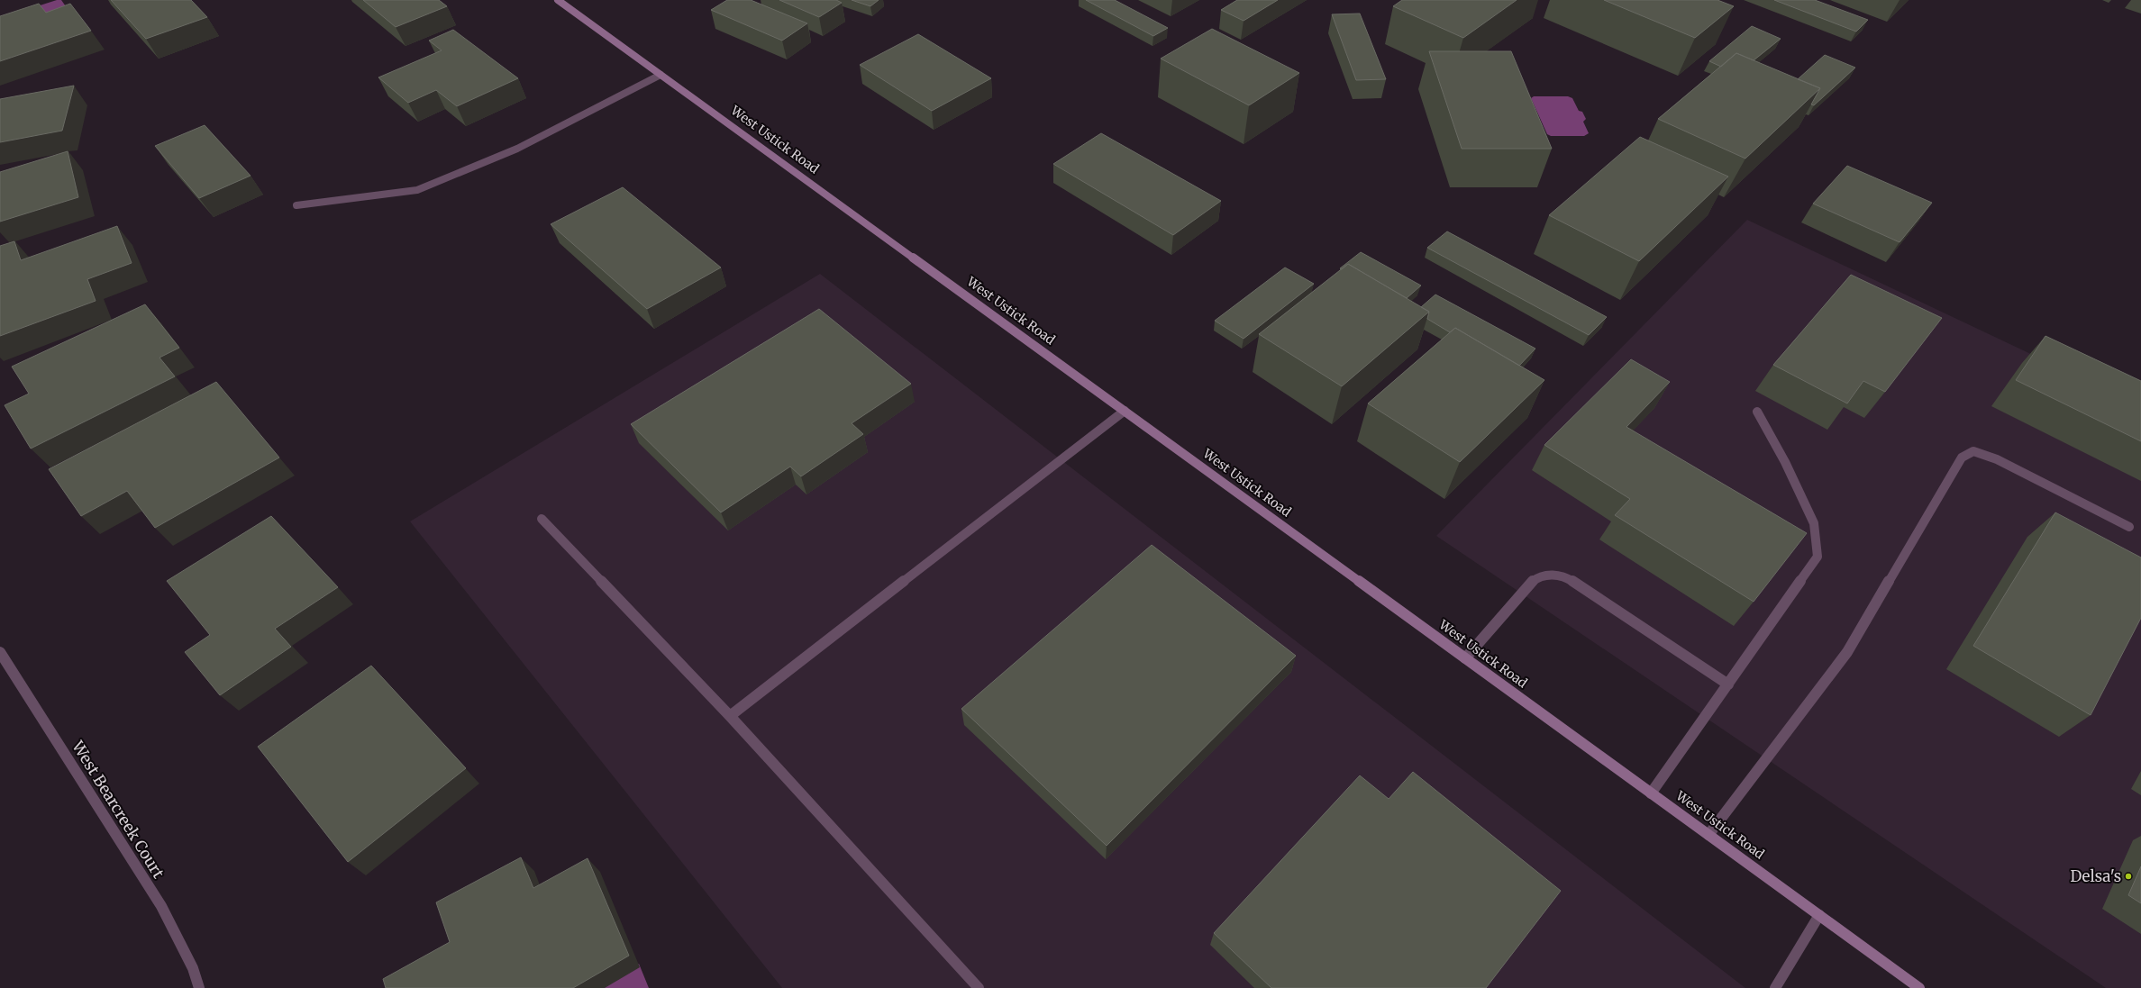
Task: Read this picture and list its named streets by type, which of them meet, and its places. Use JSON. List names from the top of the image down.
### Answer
{
  "streets": {
    "main road": ["West Ustick Road"],
    "street": ["West Bearcreek Court"]
  },
  "places": ["Delsa's"]
}
